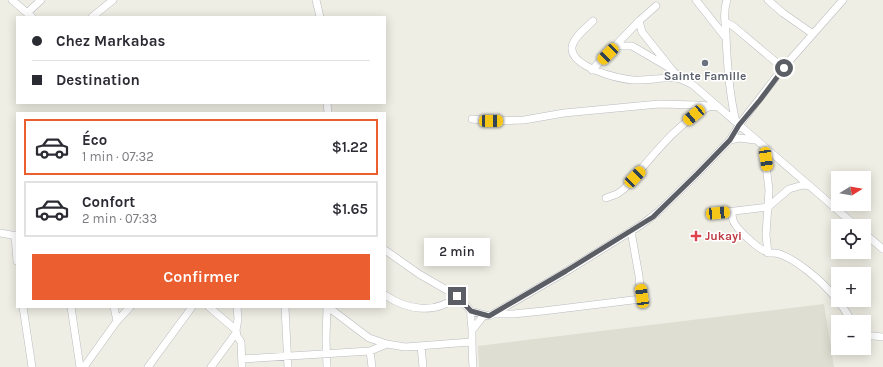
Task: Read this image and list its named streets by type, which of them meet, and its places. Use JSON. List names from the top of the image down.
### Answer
{
  "places": {
    "other": ["Sainte Famille"],
    "health": ["Jukayi"]
  },
  "north": "right",
  "page": {
    "banner": ["Chez Markabas", "Destination"],
    "list": [
      {
        "name": "Éco",
        "note": "1 min · 07:32",
        "value": "$1.22"
      },
      {
        "name": "Confort",
        "note": "2 min · 07:33",
        "value": "$1.65"
      }
    ],
    "map_buttons": ["+", "−"],
    "bubble": "2 min",
    "buttons": "Confirmer"
  }
}
